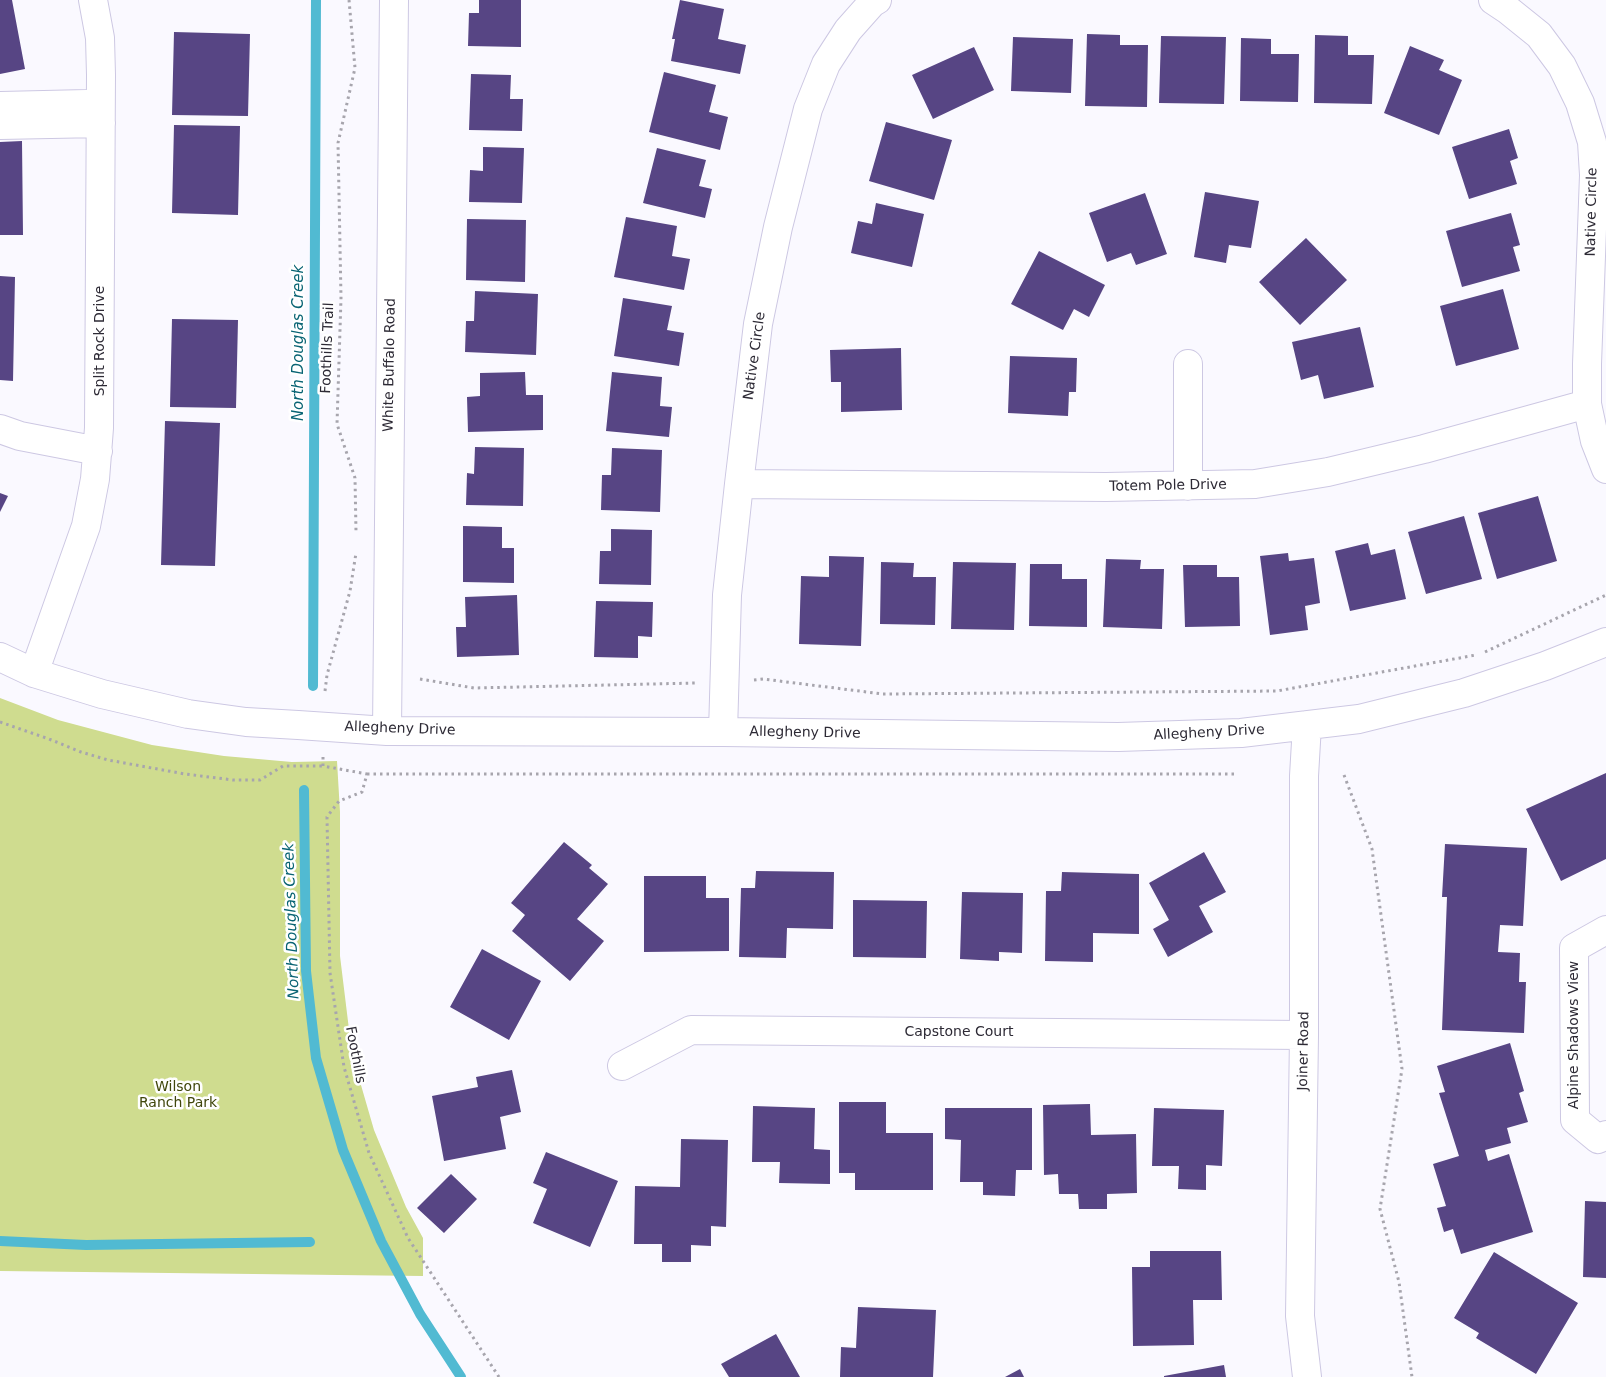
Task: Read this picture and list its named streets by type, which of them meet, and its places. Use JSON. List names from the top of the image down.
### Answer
{
  "streets": {
    "street": [
      "Native Circle",
      "Split Rock Drive",
      "White Buffalo Road",
      "Totem Pole Drive",
      "Allegheny Drive",
      "Capstone Court",
      "Alpine Shadows View",
      "Joiner Road"
    ],
    "path": ["Foothills Trail", "Foothills"]
  },
  "crossings": [
    ["Native Circle", "Totem Pole Drive"],
    ["Native Circle", "Allegheny Drive"],
    ["Split Rock Drive", "Allegheny Drive"],
    ["White Buffalo Road", "Allegheny Drive"],
    ["Allegheny Drive", "Joiner Road"],
    ["Capstone Court", "Joiner Road"]
  ],
  "water": ["North Douglas Creek"],
  "parks": ["Wilson Ranch Park"]
}
